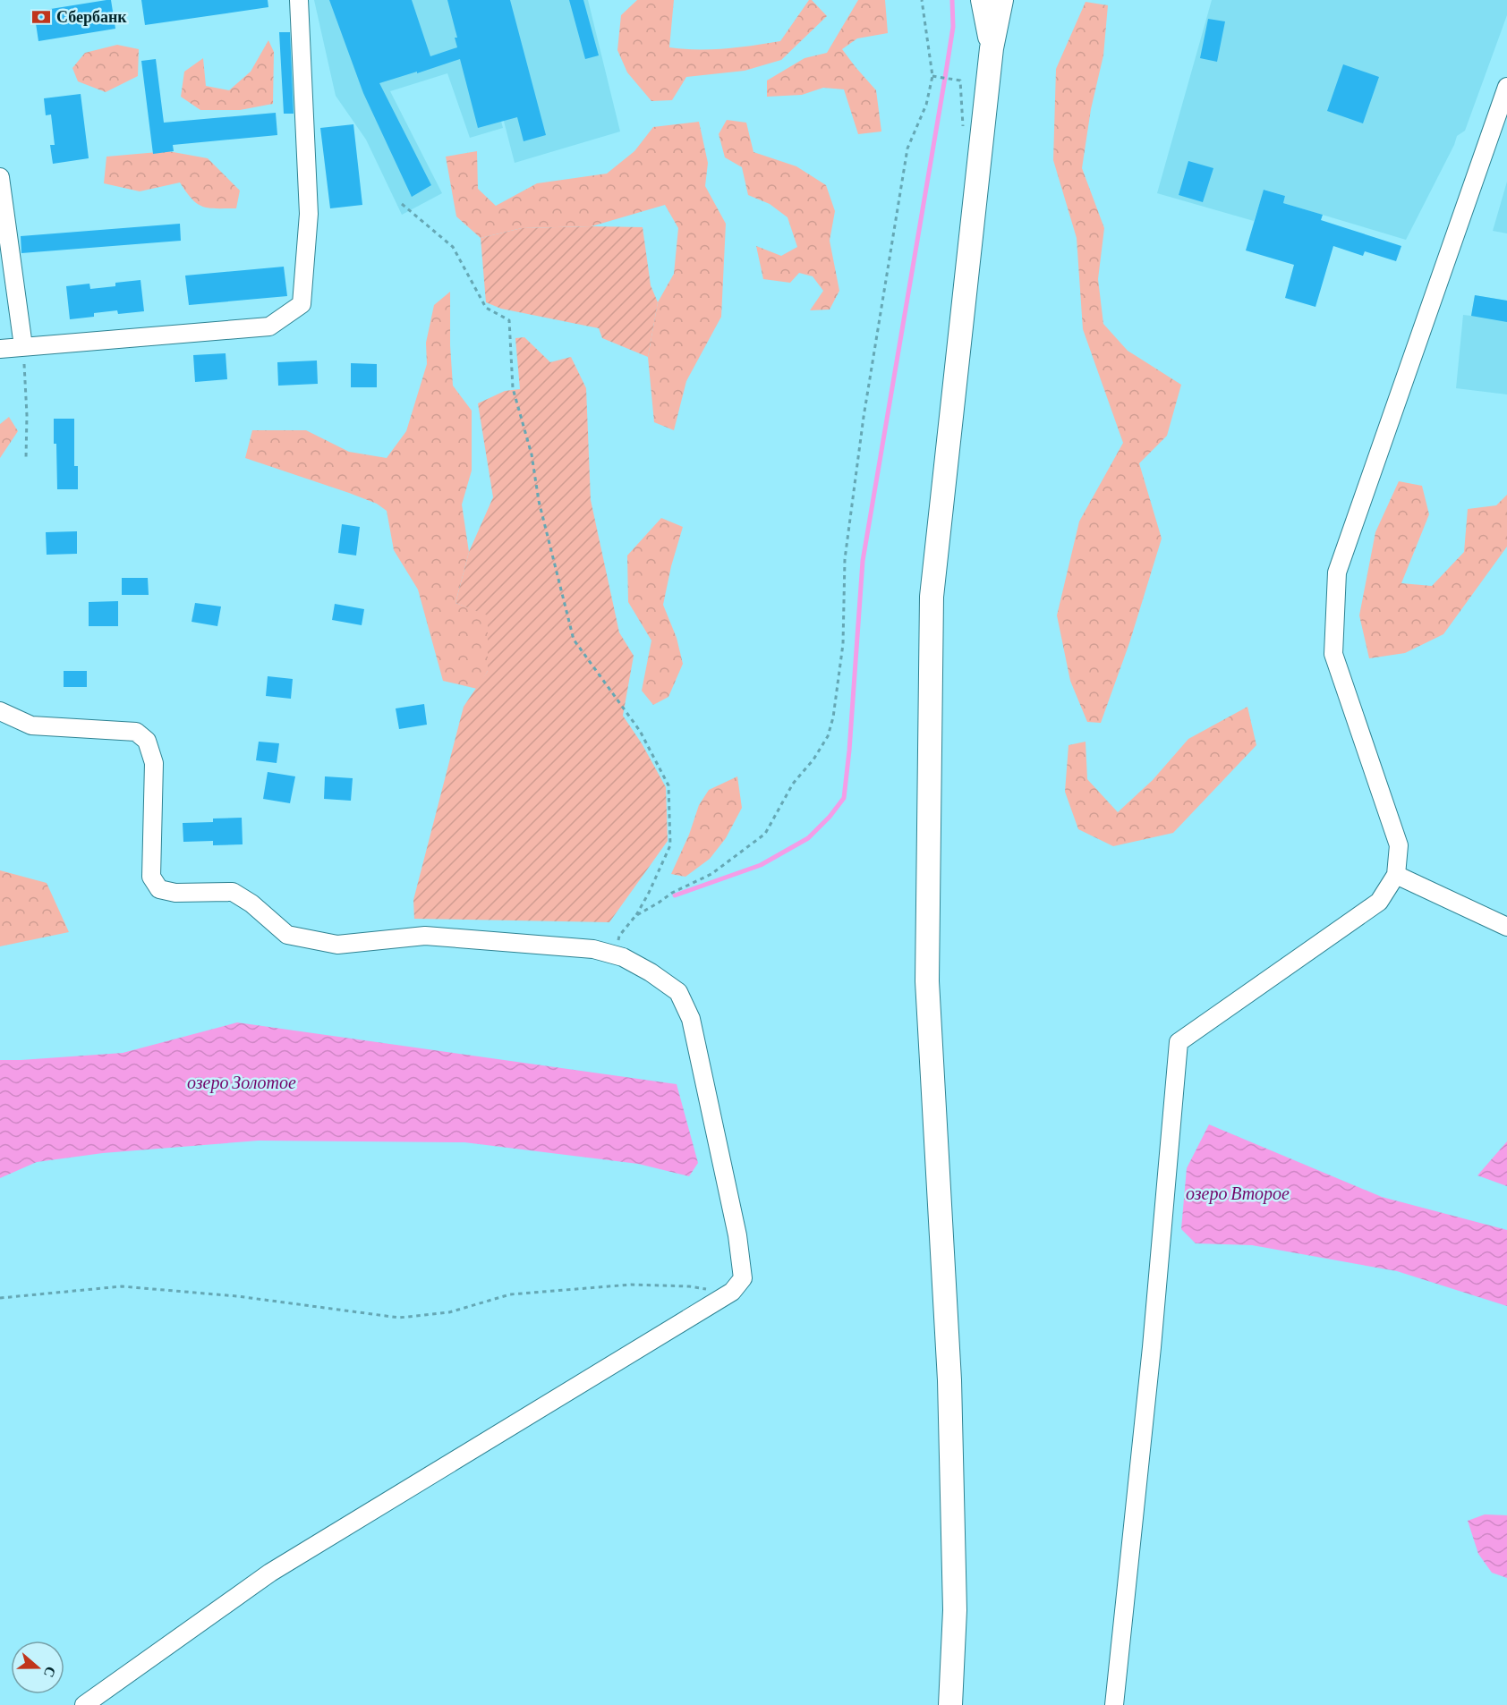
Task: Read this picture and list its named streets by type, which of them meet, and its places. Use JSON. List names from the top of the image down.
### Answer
{
  "water": ["озеро Золотое", "озеро Второе"],
  "places": {
    "bank": ["Сбербанк"]
  },
  "north": "right"
}
